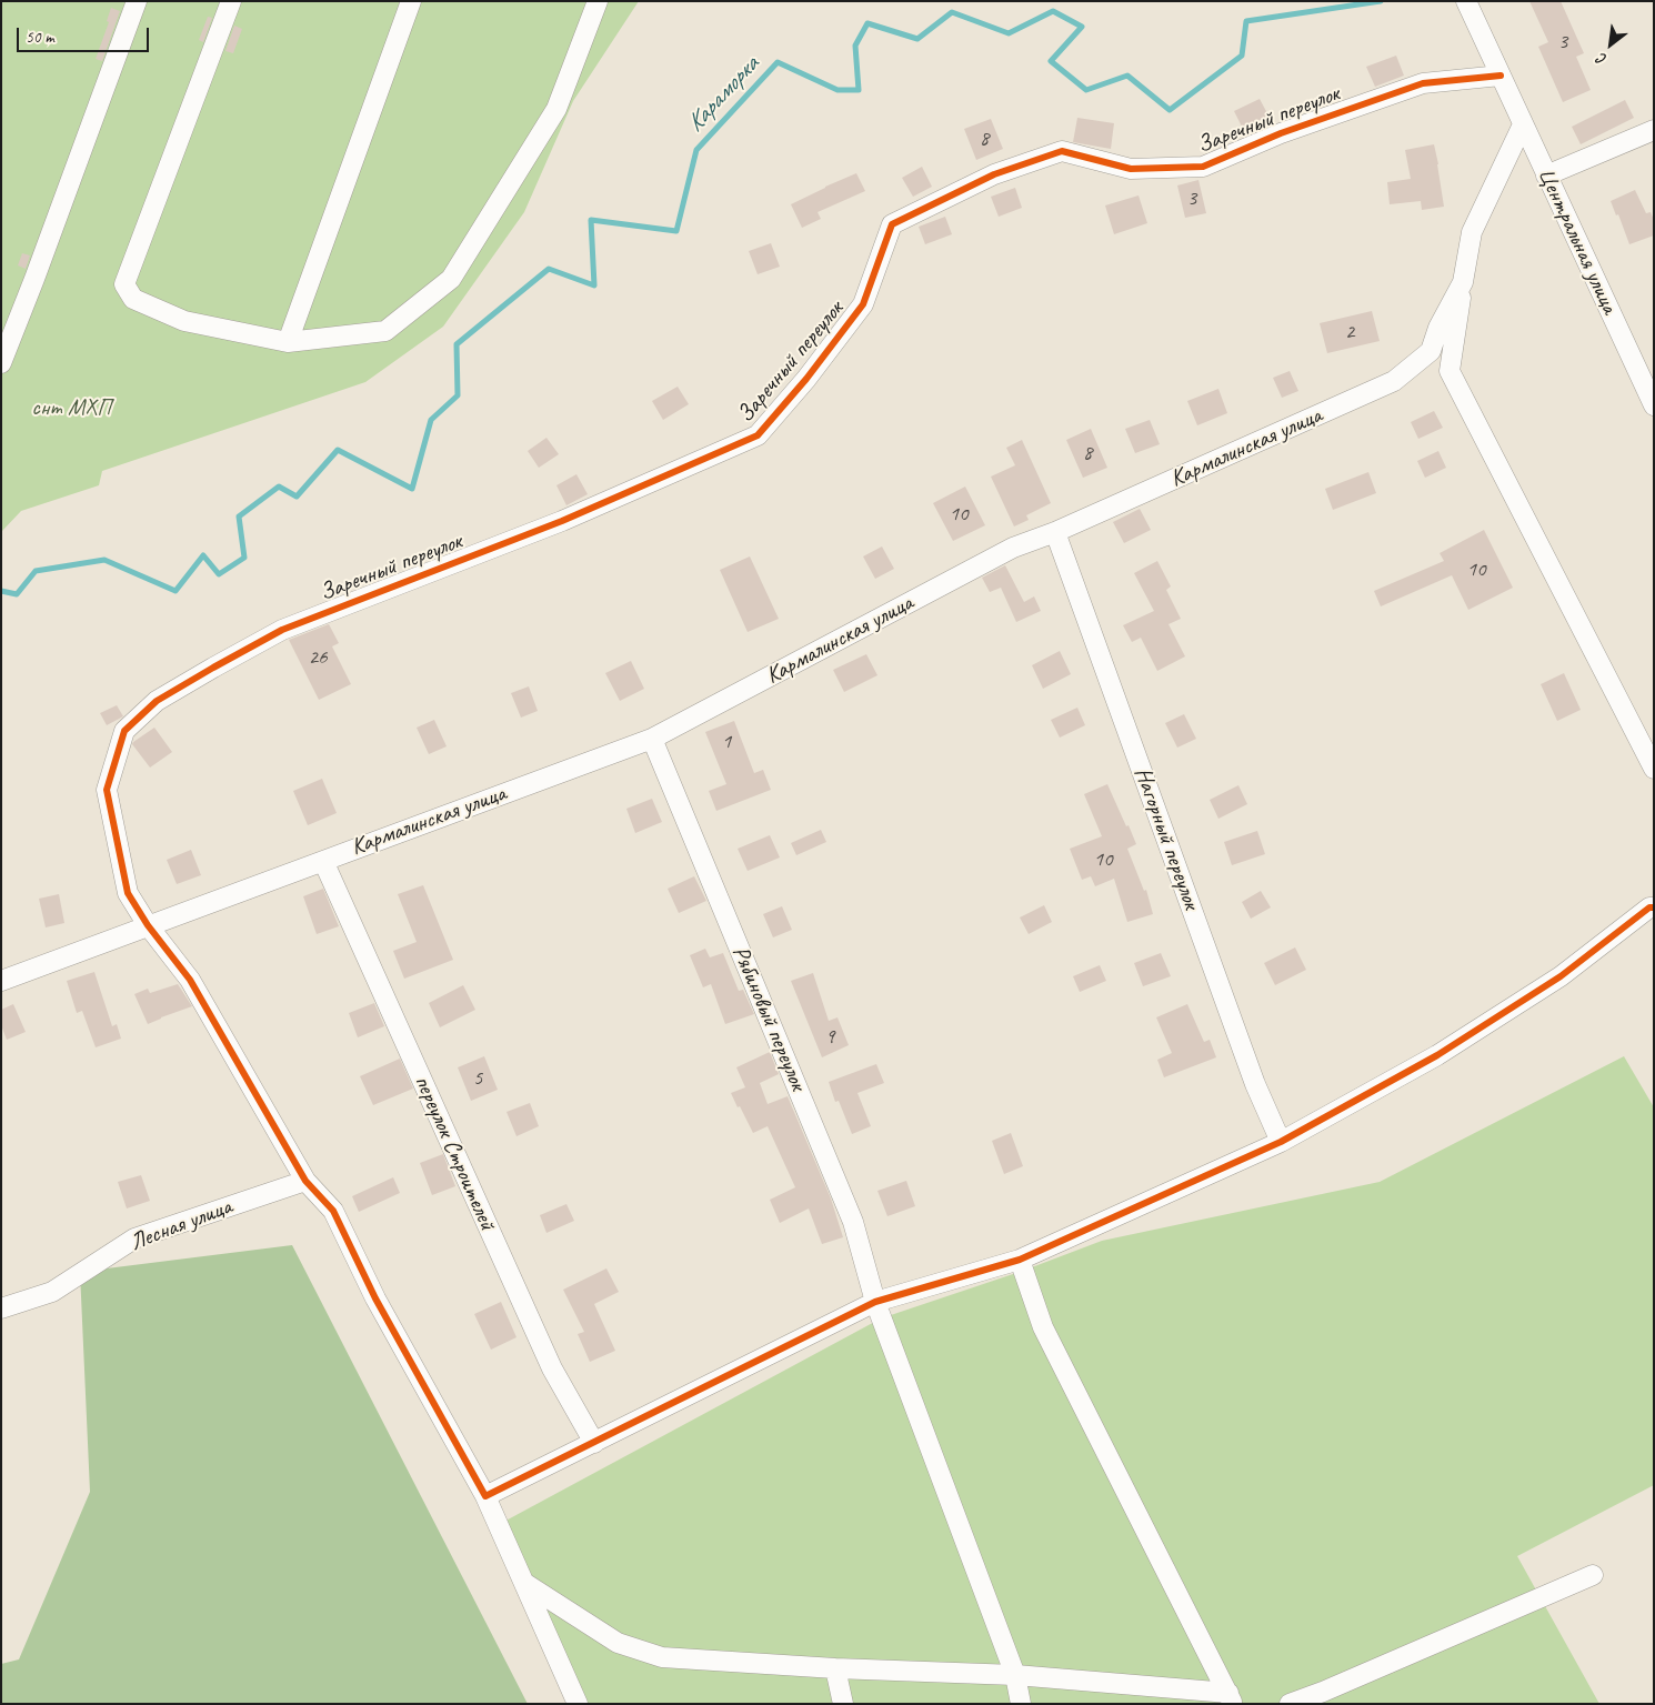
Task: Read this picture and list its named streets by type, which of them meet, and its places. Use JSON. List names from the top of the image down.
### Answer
{
  "streets": {
    "street": [
      "Заречный переулок",
      "Центральная улица",
      "Кармалинская улица",
      "Нагорный переулок",
      "Рябиновый переулок",
      "переулок Строителей",
      "Лесная улица"
    ]
  },
  "crossings": [
    ["Заречный переулок", "Центральная улица"],
    ["Заречный переулок", "Кармалинская улица"],
    ["Заречный переулок", "Лесная улица"],
    ["Центральная улица", "Кармалинская улица"],
    ["Кармалинская улица", "Нагорный переулок"],
    ["Кармалинская улица", "Рябиновый переулок"],
    ["Кармалинская улица", "переулок Строителей"]
  ],
  "water": ["Караморка"],
  "parks": ["снт МХП"],
  "house_numbers": [
    "3",
    "8",
    "3",
    "2",
    "8",
    "10",
    "10",
    "26",
    "1",
    "10",
    "9",
    "5"
  ],
  "scale_bar": "50 m",
  "north": "bottom left"
}
